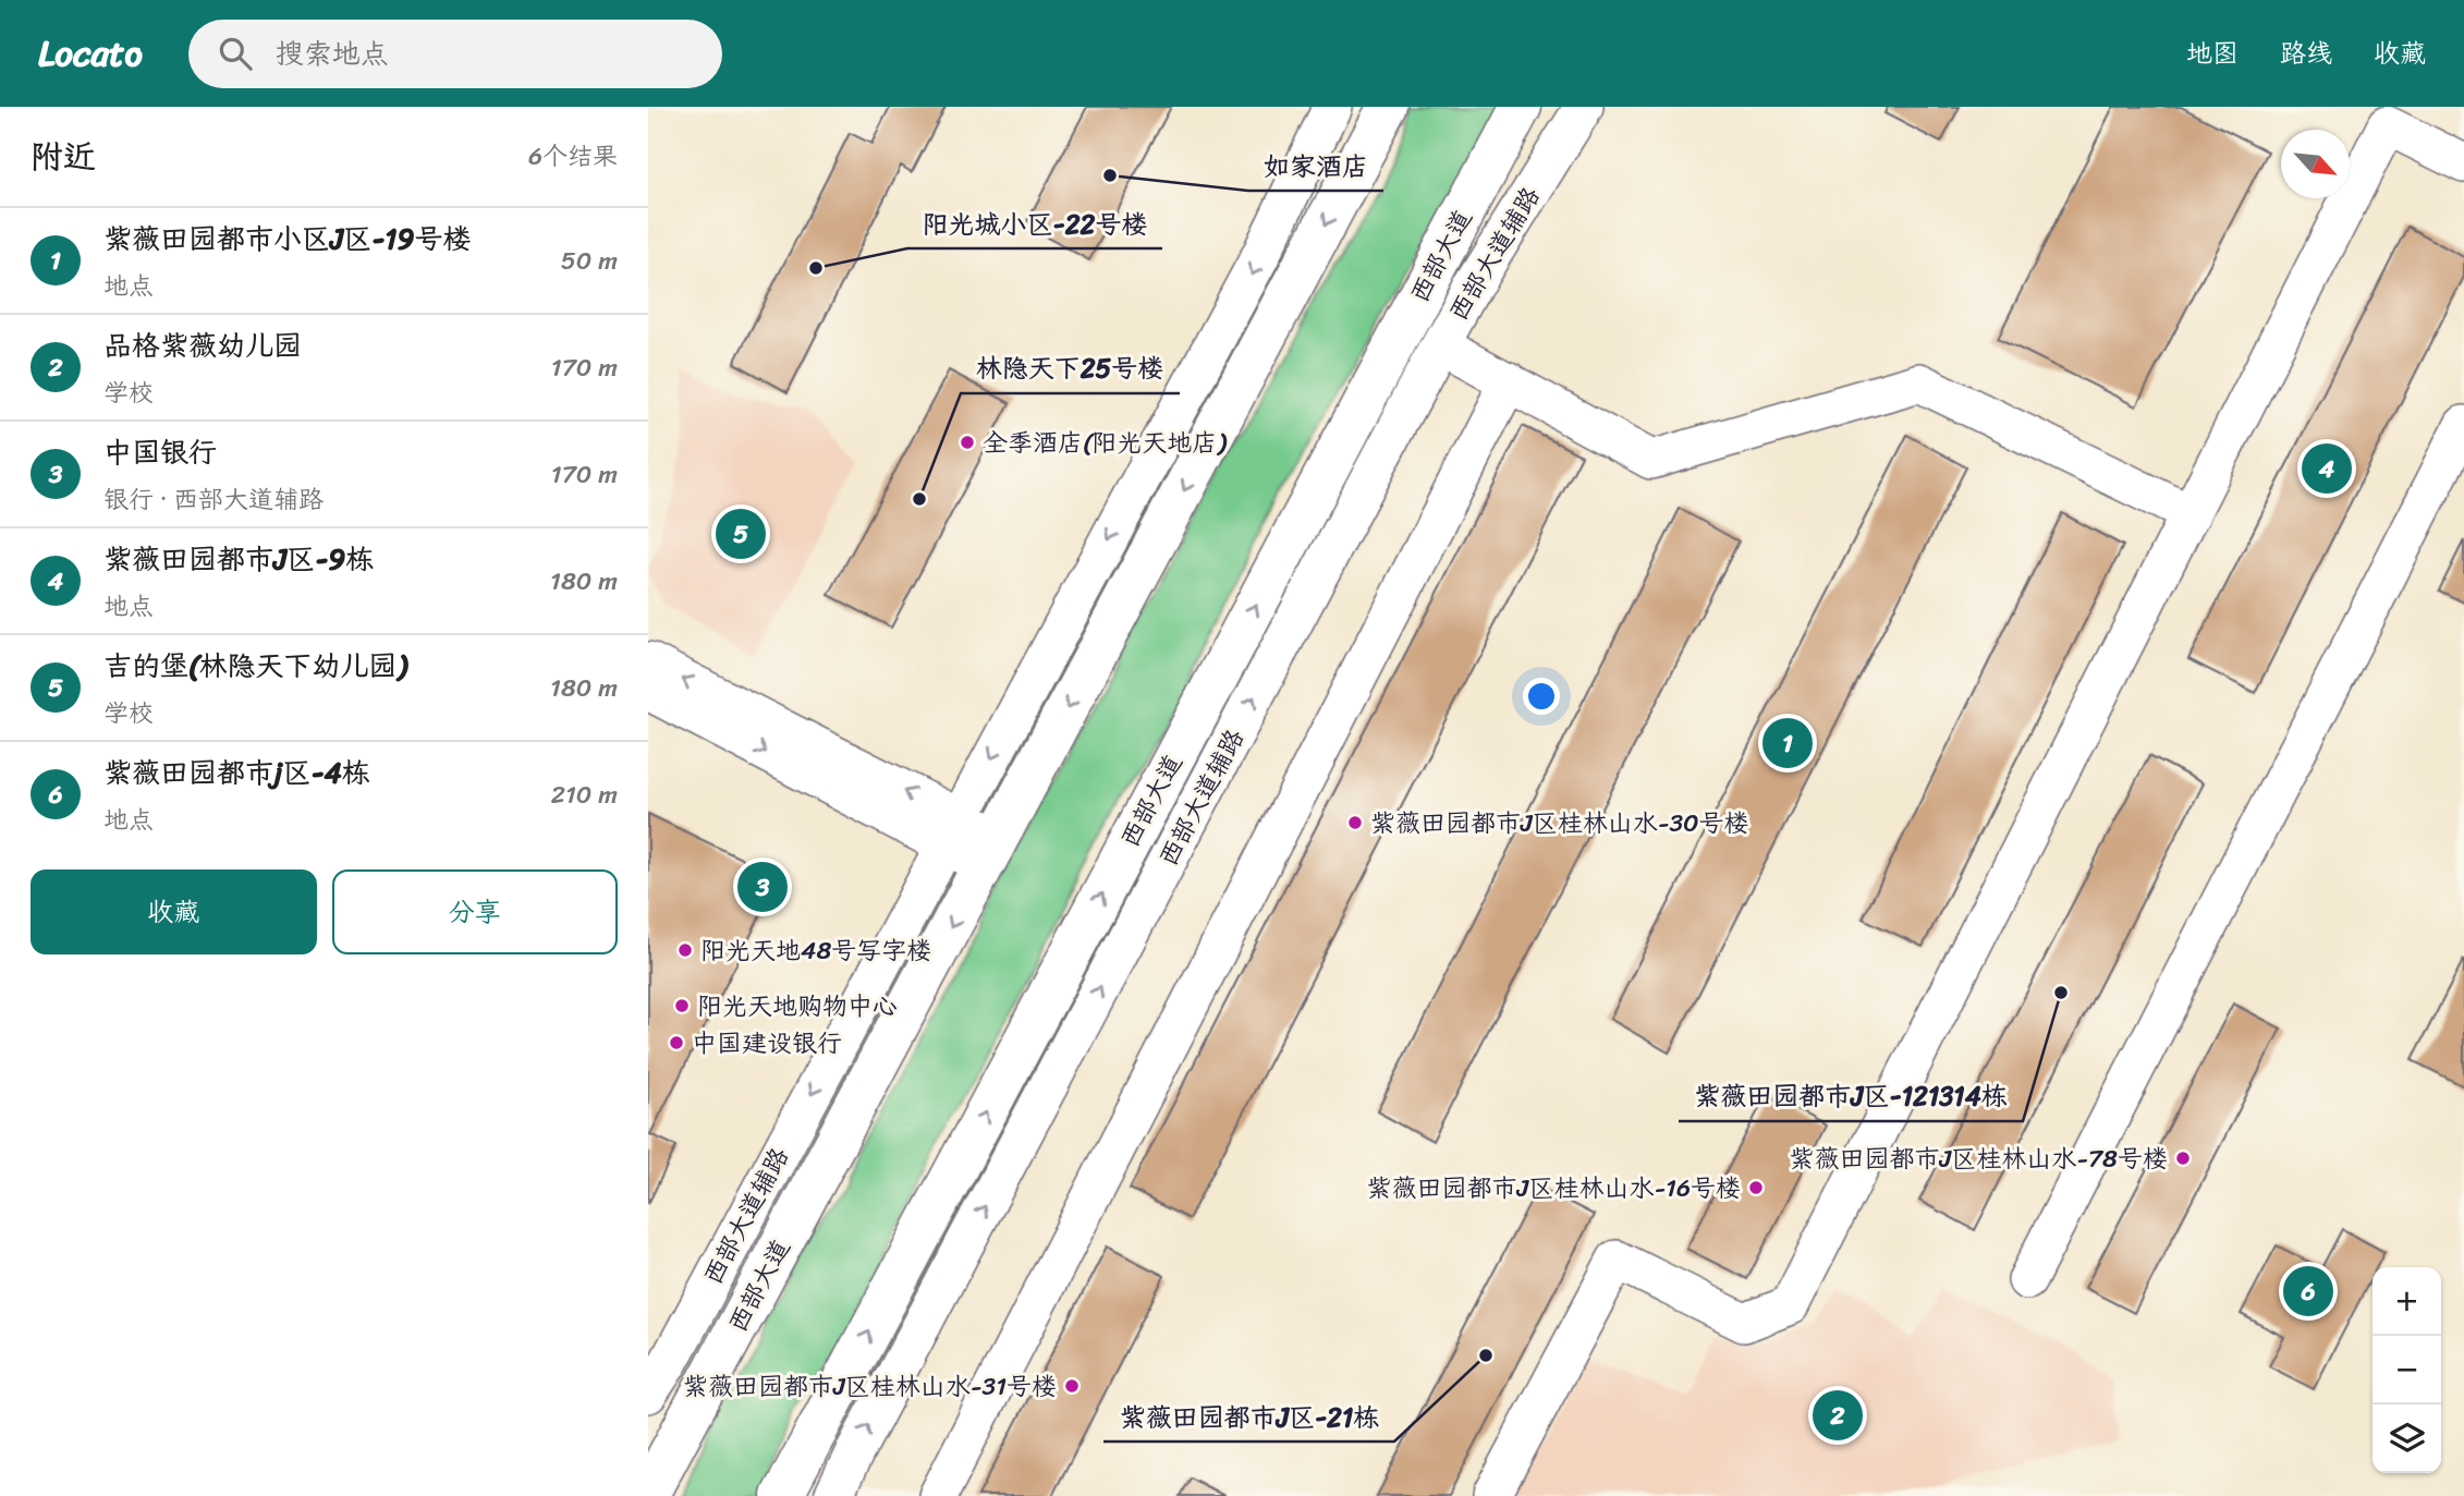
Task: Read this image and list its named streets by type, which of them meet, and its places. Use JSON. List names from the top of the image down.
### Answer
{
  "streets": {
    "main road": ["西部大道"],
    "street": ["西部大道辅路"]
  },
  "places": [
    "如家酒店",
    "阳光城小区-22号楼",
    "全季酒店(阳光天地店)",
    "林隐天下25号楼",
    "紫薇田园都市J区桂林山水-30号楼",
    "阳光天地48号写字楼",
    "紫薇田园都市J区-121314栋",
    "阳光天地购物中心",
    "中国建设银行",
    "紫薇田园都市J区桂林山水-78号楼",
    "紫薇田园都市J区桂林山水-16号楼",
    "紫薇田园都市J区-21栋",
    "紫薇田园都市J区桂林山水-31号楼"
  ],
  "north": "bottom right",
  "page": {
    "header": "Locato",
    "search": "搜索地点",
    "nav": ["地图", "路线", "收藏"],
    "heading": ["附近", "6个结果"],
    "list": [
      {
        "mark": "1",
        "name": "紫薇田园都市小区J区-19号楼",
        "note": "地点",
        "value": "50 m"
      },
      {
        "mark": "2",
        "name": "品格紫薇幼儿园",
        "note": "学校",
        "value": "170 m"
      },
      {
        "mark": "3",
        "name": "中国银行",
        "note": "银行 · 西部大道辅路",
        "value": "170 m"
      },
      {
        "mark": "4",
        "name": "紫薇田园都市J区-9栋",
        "note": "地点",
        "value": "180 m"
      },
      {
        "mark": "5",
        "name": "吉的堡(林隐天下幼儿园)",
        "note": "学校",
        "value": "180 m"
      },
      {
        "mark": "6",
        "name": "紫薇田园都市j区-4栋",
        "note": "地点",
        "value": "210 m"
      }
    ],
    "pins": [
      "4",
      "5",
      "1",
      "3",
      "6",
      "2"
    ],
    "buttons": ["收藏", "分享"],
    "map_buttons": ["+", "−"]
  }
}
